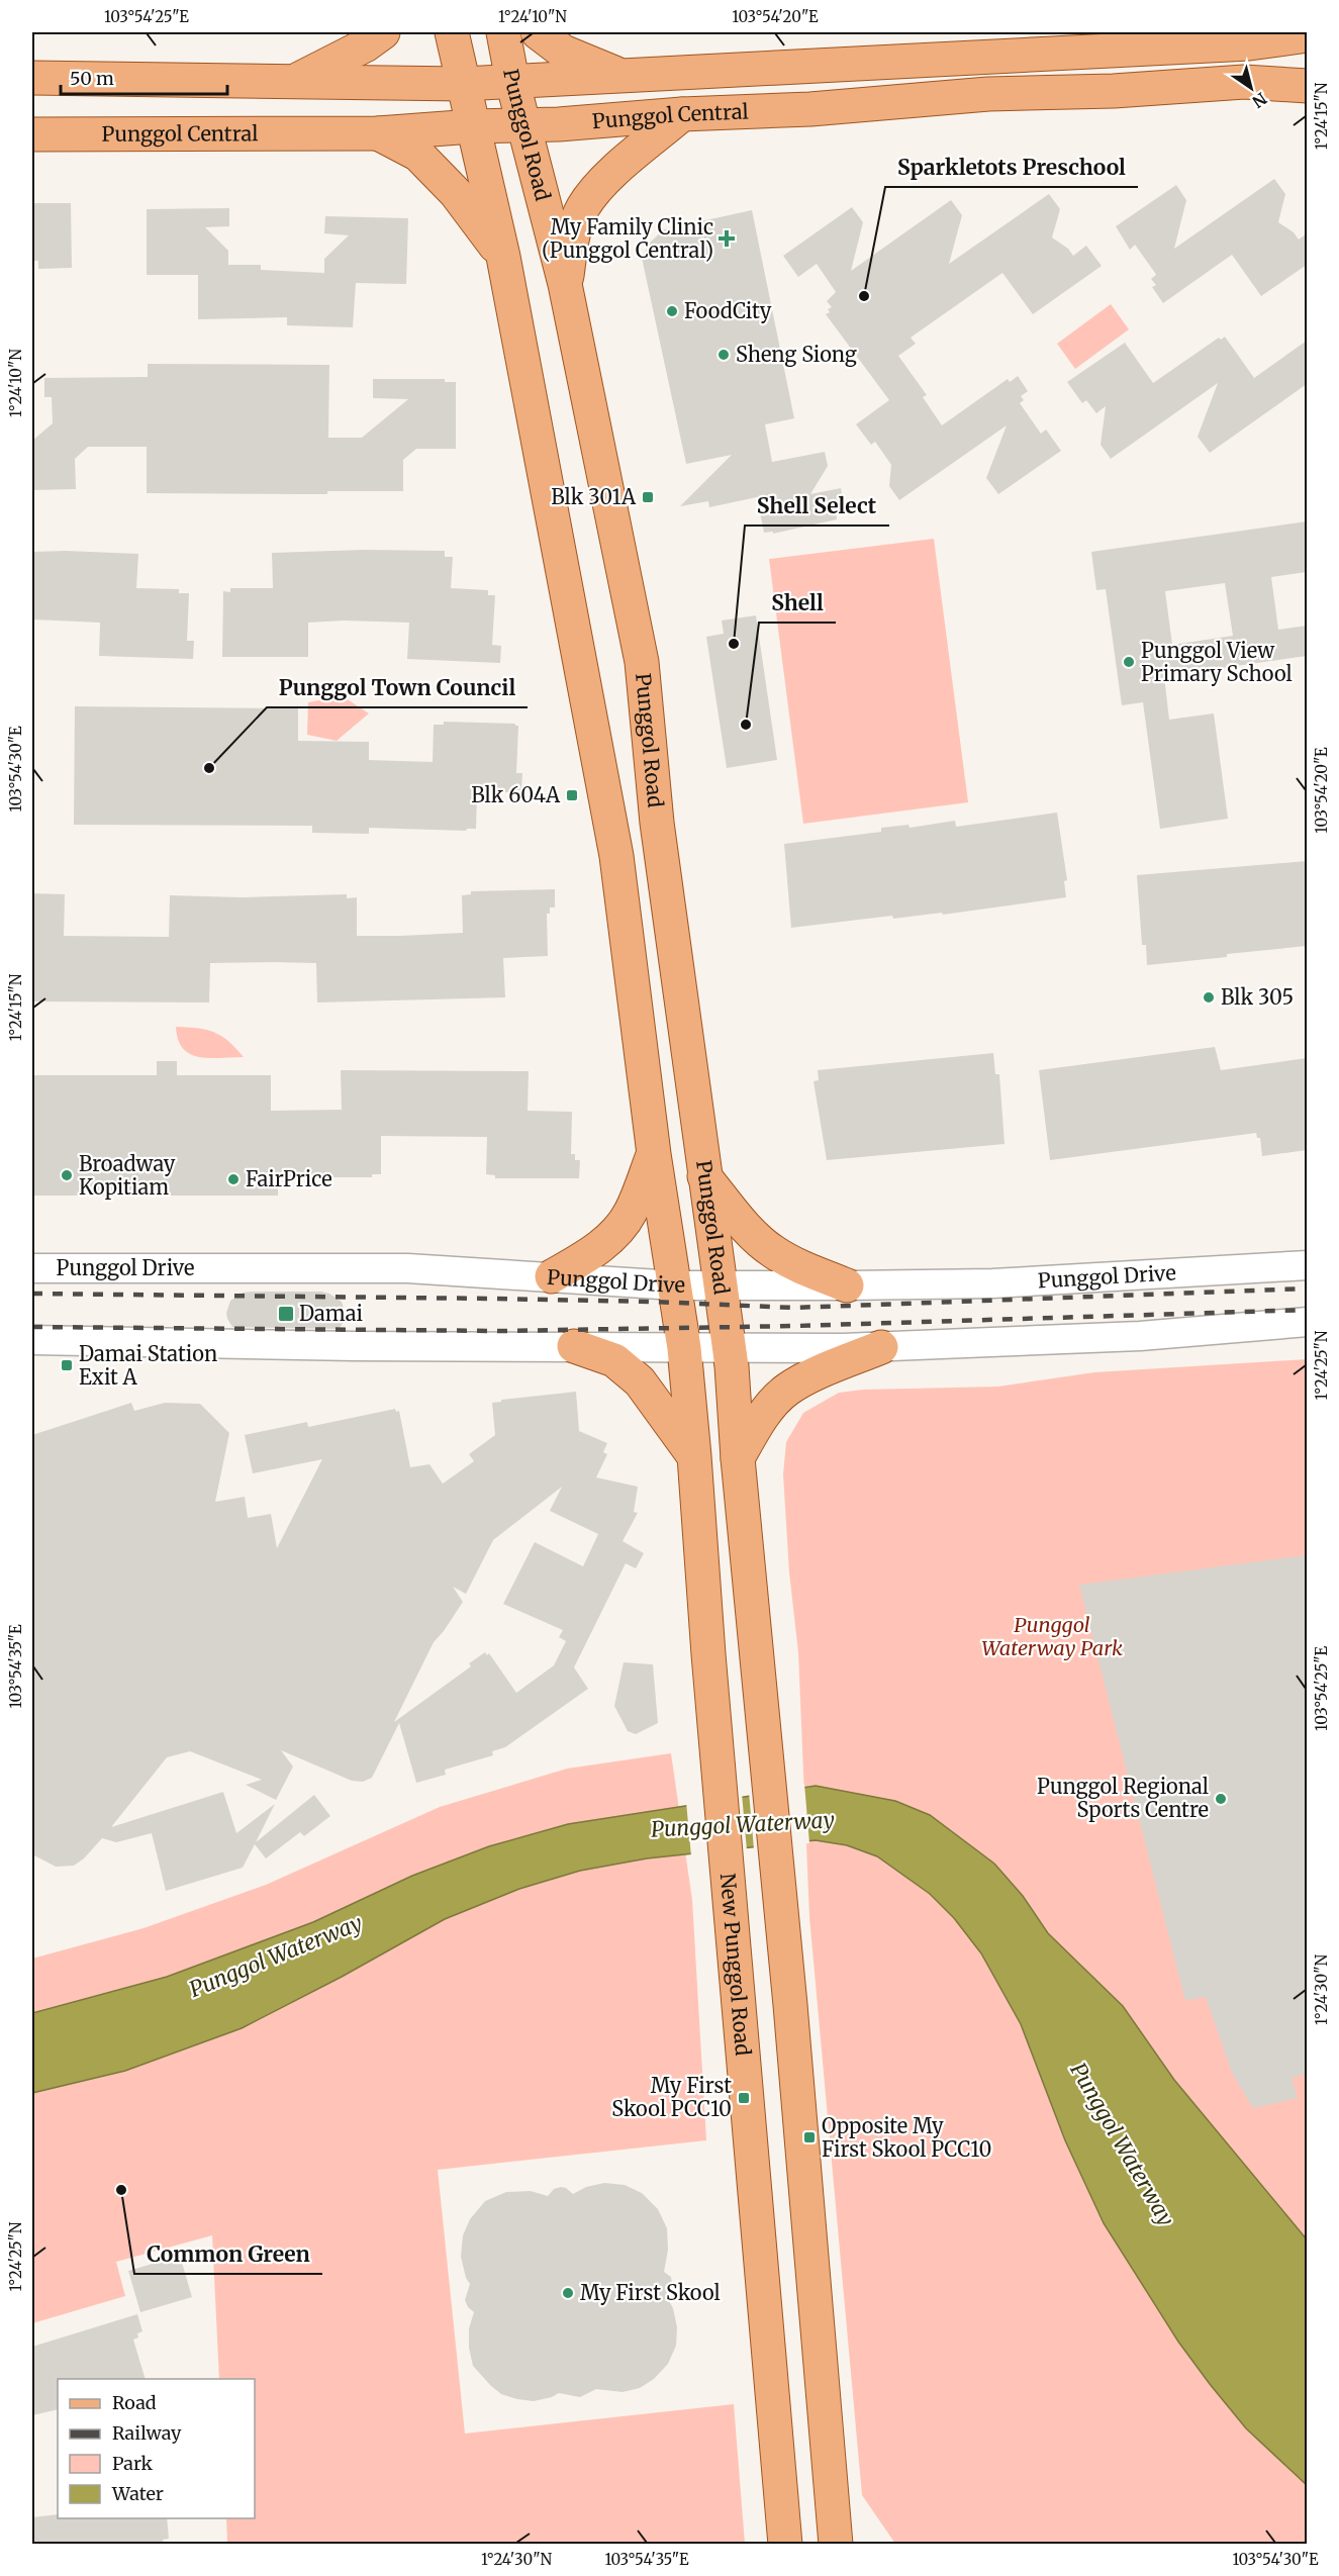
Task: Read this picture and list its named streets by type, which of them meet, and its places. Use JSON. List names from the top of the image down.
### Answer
{
  "streets": {
    "main road": ["Punggol Central", "Punggol Road", "New Punggol Road"],
    "street": ["Punggol Drive"]
  },
  "crossings": [
    ["Punggol Central", "Punggol Road"],
    ["Punggol Road", "Punggol Drive"]
  ],
  "water": ["Punggol Waterway"],
  "parks": ["Punggol Waterway Park"],
  "places": {
    "health": ["My Family Clinic (Punggol Central)"],
    "other": [
      "Sparkletots Preschool",
      "FoodCity",
      "Sheng Siong",
      "Shell Select",
      "Punggol View Primary School",
      "Shell",
      "Punggol Town Council",
      "Blk 305",
      "Broadway Kopitiam",
      "FairPrice",
      "Punggol Regional Sports Centre",
      "Common Green",
      "My First Skool"
    ],
    "transit": [
      "Blk 301A",
      "Blk 604A",
      "Damai",
      "Damai Station Exit A",
      "My First Skool PCC10",
      "Opposite My First Skool PCC10"
    ]
  },
  "legend": [
    "Road",
    "Railway",
    "Park",
    "Water"
  ],
  "scale_bar": "50 m",
  "north": "bottom right",
  "coordinates": [
    "103°54'25\"E",
    "1°24'10\"N",
    "103°54'20\"E",
    "1°24'15\"N",
    "103°54'30\"E",
    "1°24'25\"N",
    "103°54'35\"E",
    "1°24'30\"N"
  ]
}
